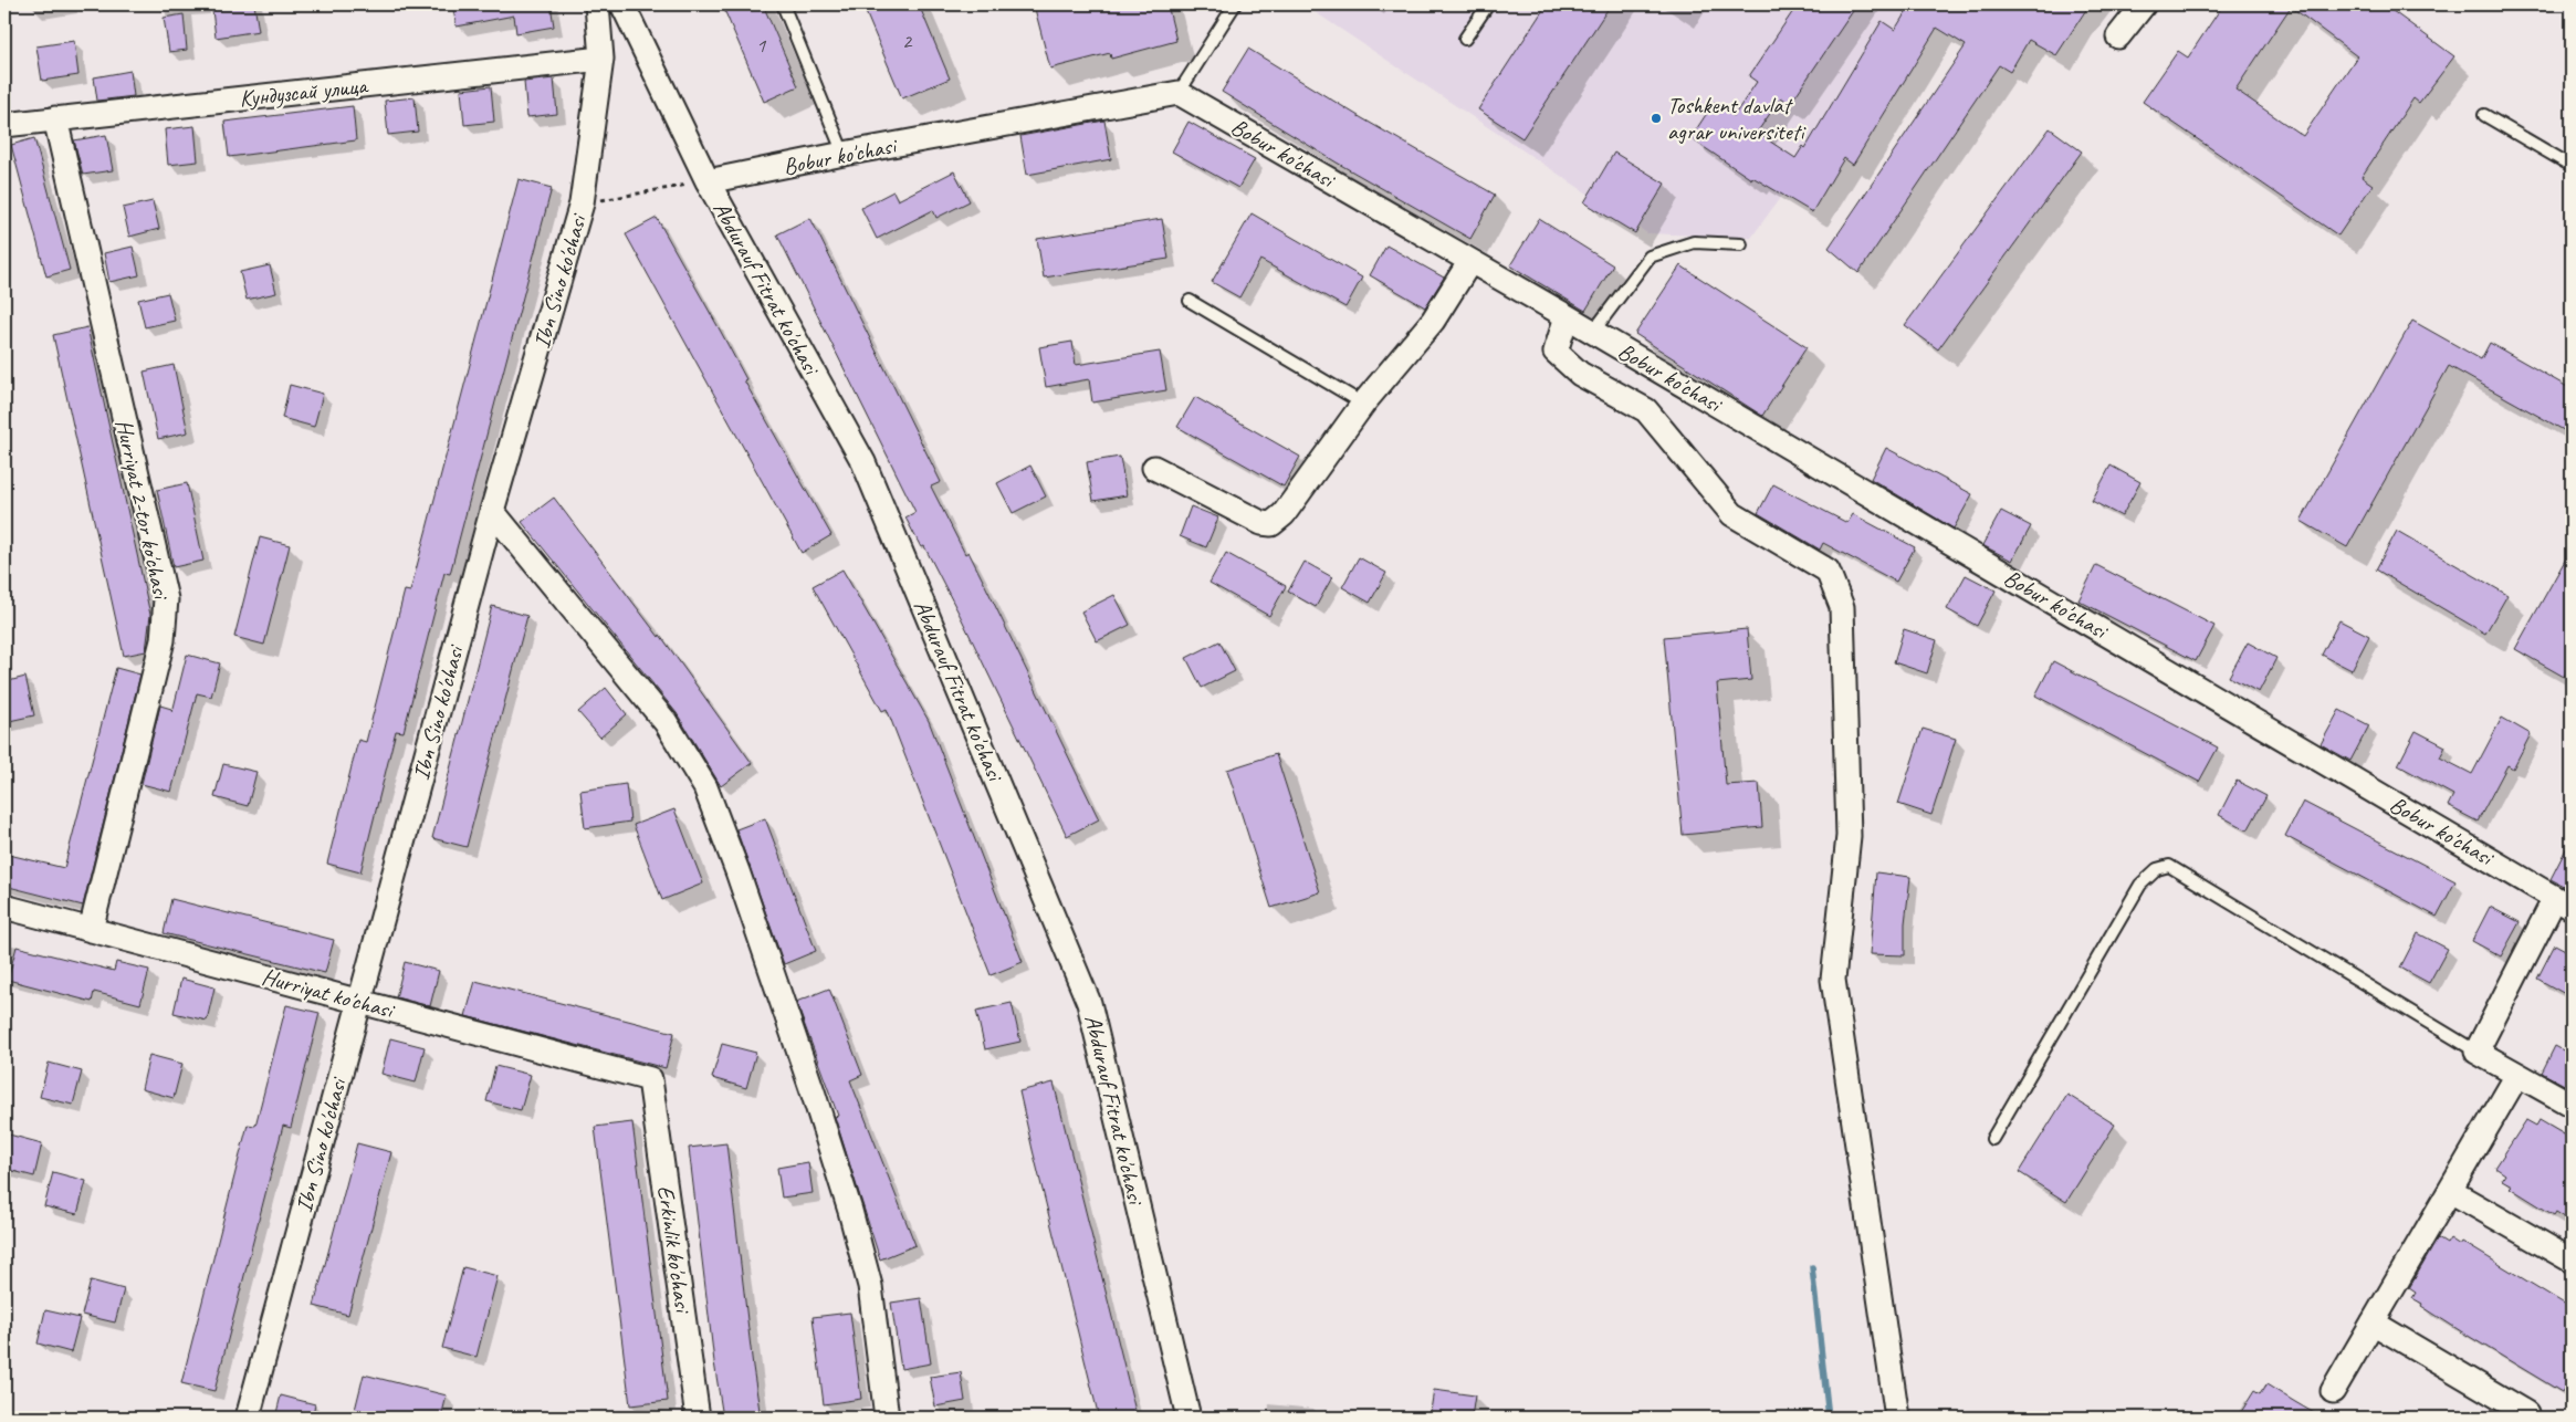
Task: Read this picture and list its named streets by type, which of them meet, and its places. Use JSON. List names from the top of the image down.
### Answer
{
  "streets": {
    "street": [
      "Кундузсай улица",
      "Bobur ko'chasi",
      "Ibn Sino ko'chasi",
      "Abdurauf Fitrat ko'chasi",
      "Hurriyat 2-tor ko'chasi",
      "Hurriyat ko'chasi",
      "Erkinlik ko'chasi"
    ]
  },
  "crossings": [
    ["Кундузсай улица", "Ibn Sino ko'chasi"],
    ["Кундузсай улица", "Hurriyat 2-tor ko'chasi"],
    ["Bobur ko'chasi", "Abdurauf Fitrat ko'chasi"],
    ["Ibn Sino ko'chasi", "Hurriyat ko'chasi"],
    ["Hurriyat 2-tor ko'chasi", "Hurriyat ko'chasi"],
    ["Hurriyat ko'chasi", "Erkinlik ko'chasi"]
  ],
  "places": ["Toshkent davlat agrar universiteti"],
  "house_numbers": ["2", "1"]
}
